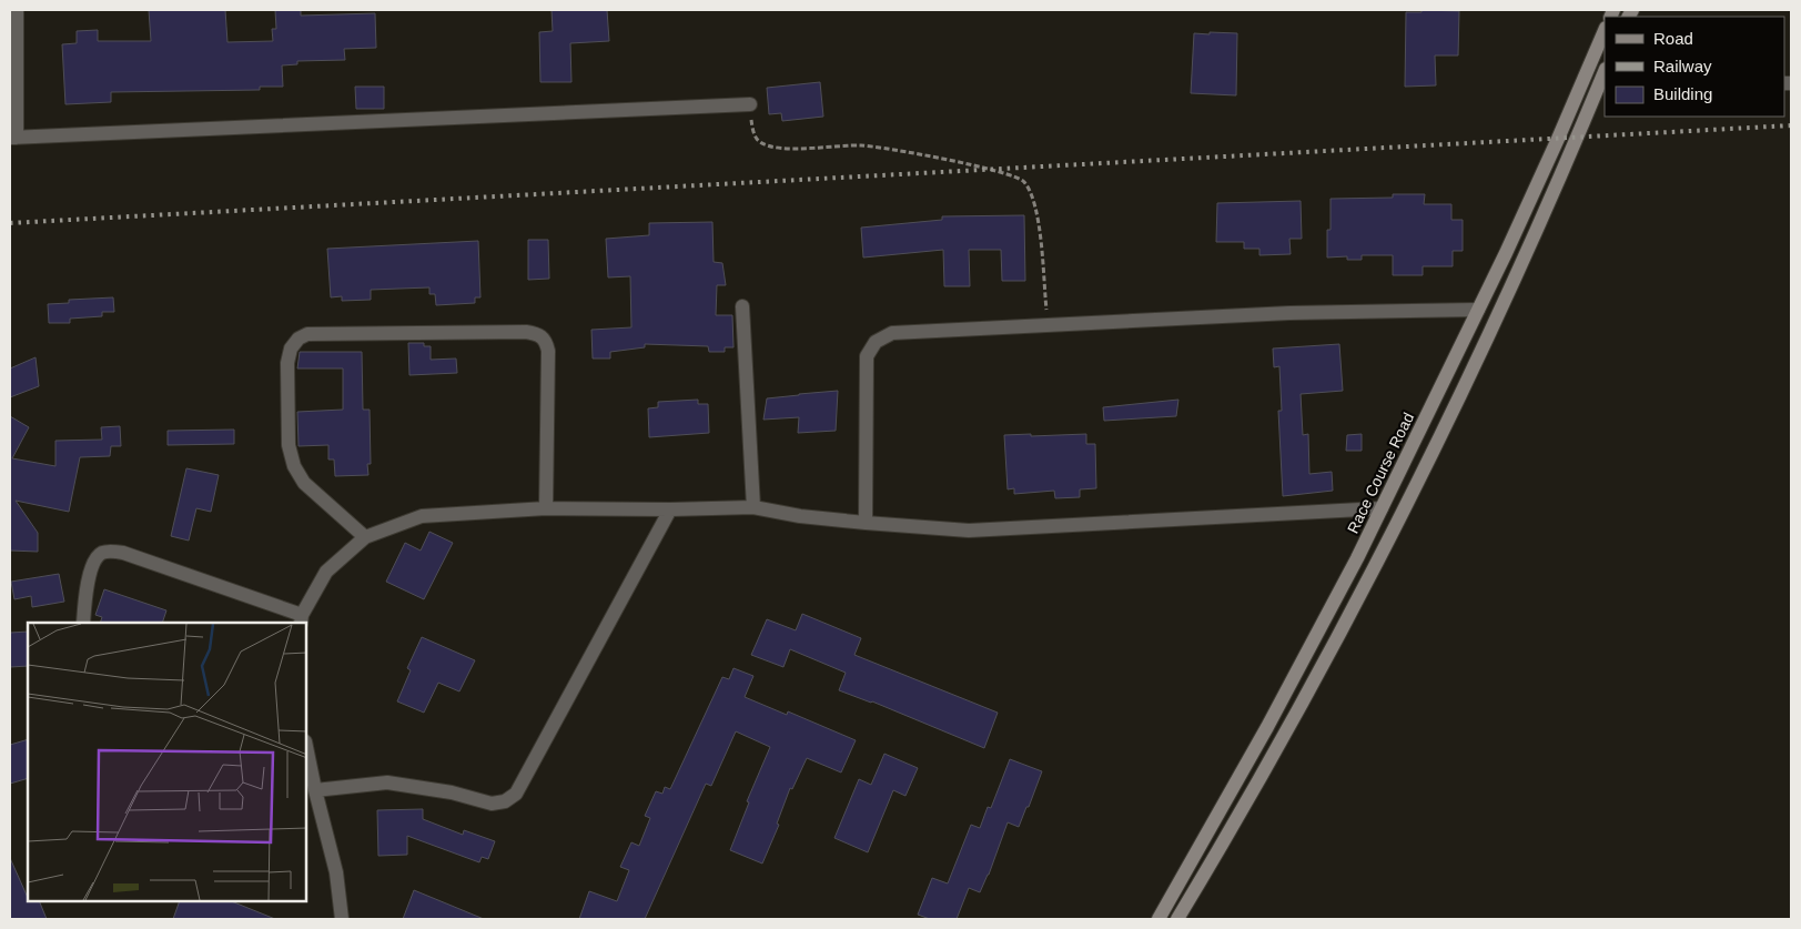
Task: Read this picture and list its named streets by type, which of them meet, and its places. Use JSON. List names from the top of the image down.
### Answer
{
  "streets": {
    "street": ["Race Course Road"]
  },
  "legend": ["Road", "Railway", "Building"]
}
